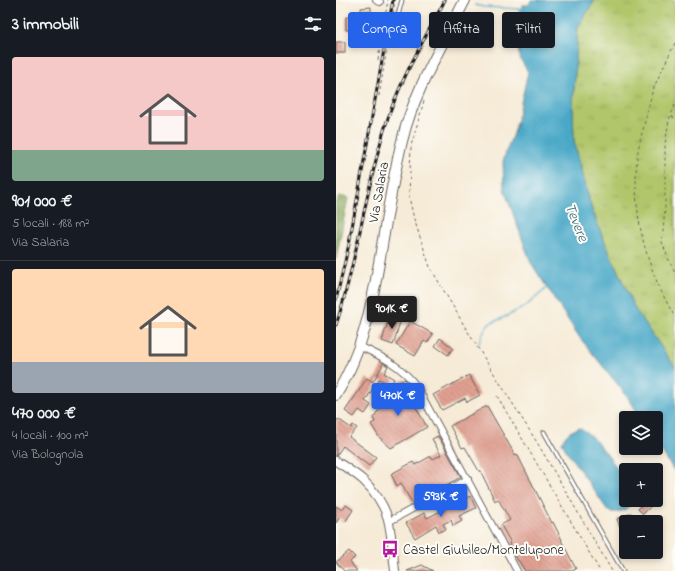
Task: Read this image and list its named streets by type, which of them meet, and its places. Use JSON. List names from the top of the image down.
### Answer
{
  "streets": {
    "main road": ["Via Salaria"]
  },
  "water": ["Tevere"],
  "places": {
    "bus stop": ["Castel Giubileo/Montelupone"]
  },
  "page": {
    "heading": "3 immobili",
    "chip": ["Compra", "Affitta", "Filtri"],
    "list": [
      {
        "name": "901 000 €",
        "note": "5 locali · 188 m² · Via Salaria"
      },
      {
        "name": "470 000 €",
        "note": "4 locali · 100 m² · Via Bolognola"
      }
    ],
    "price": ["901K €", "470K €", "593K €"],
    "map_buttons": ["+", "−"]
  }
}
